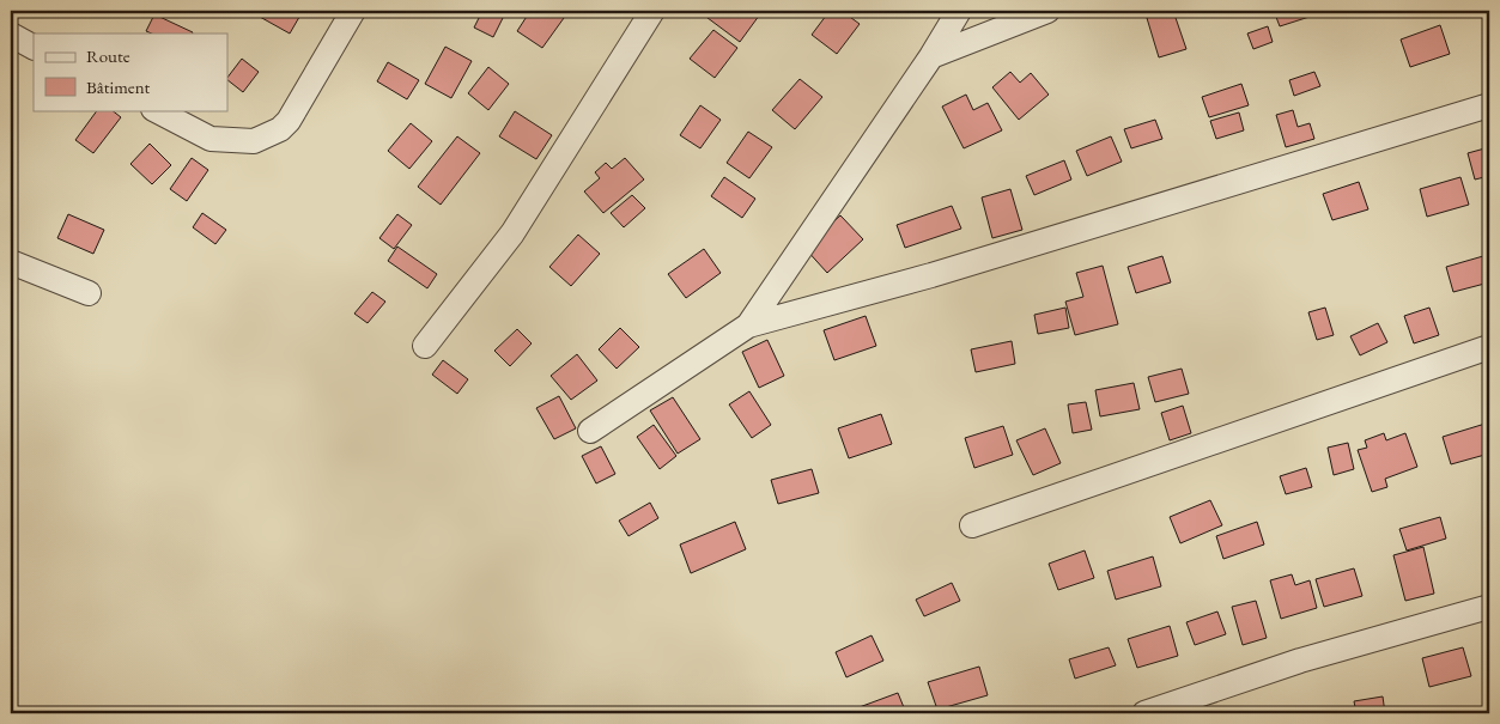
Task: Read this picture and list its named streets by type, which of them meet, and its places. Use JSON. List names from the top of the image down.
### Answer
{
  "legend": ["Route", "Bâtiment"]
}
